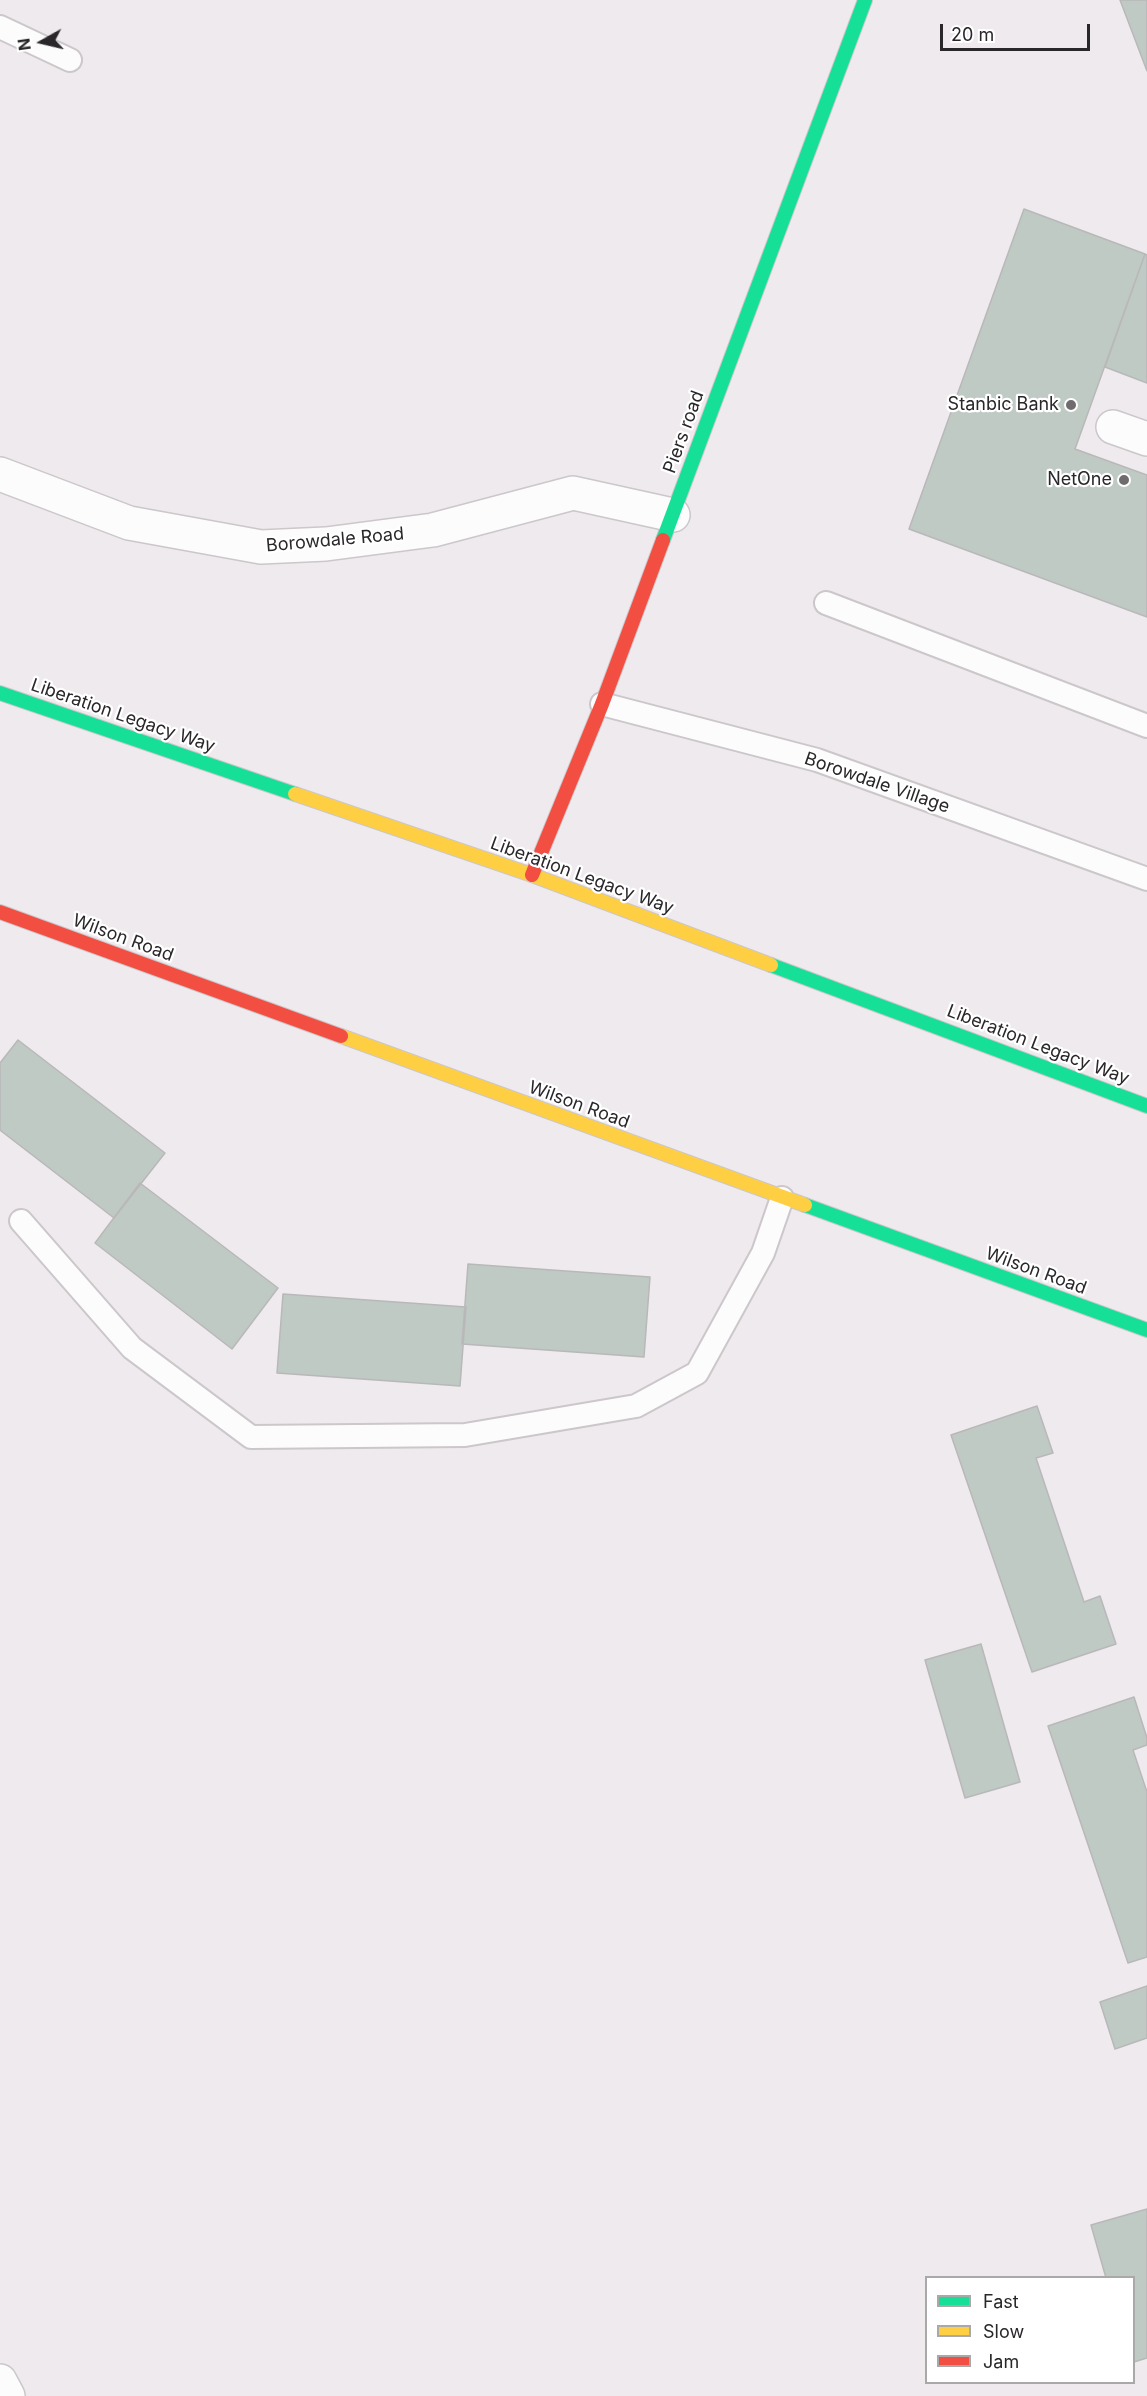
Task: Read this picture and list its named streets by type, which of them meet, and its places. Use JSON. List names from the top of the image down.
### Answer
{
  "streets": {
    "street": [
      "Piers road",
      "Borowdale Road",
      "Liberation Legacy Way",
      "Wilson Road"
    ],
    "lane": ["Borowdale Village"]
  },
  "crossings": [
    ["Piers road", "Borowdale Road"],
    ["Piers road", "Liberation Legacy Way"],
    ["Piers road", "Borowdale Village"]
  ],
  "places": ["Stanbic Bank", "NetOne"],
  "legend": ["Fast", "Slow", "Jam"],
  "scale_bar": "20 m",
  "north": "left"
}
